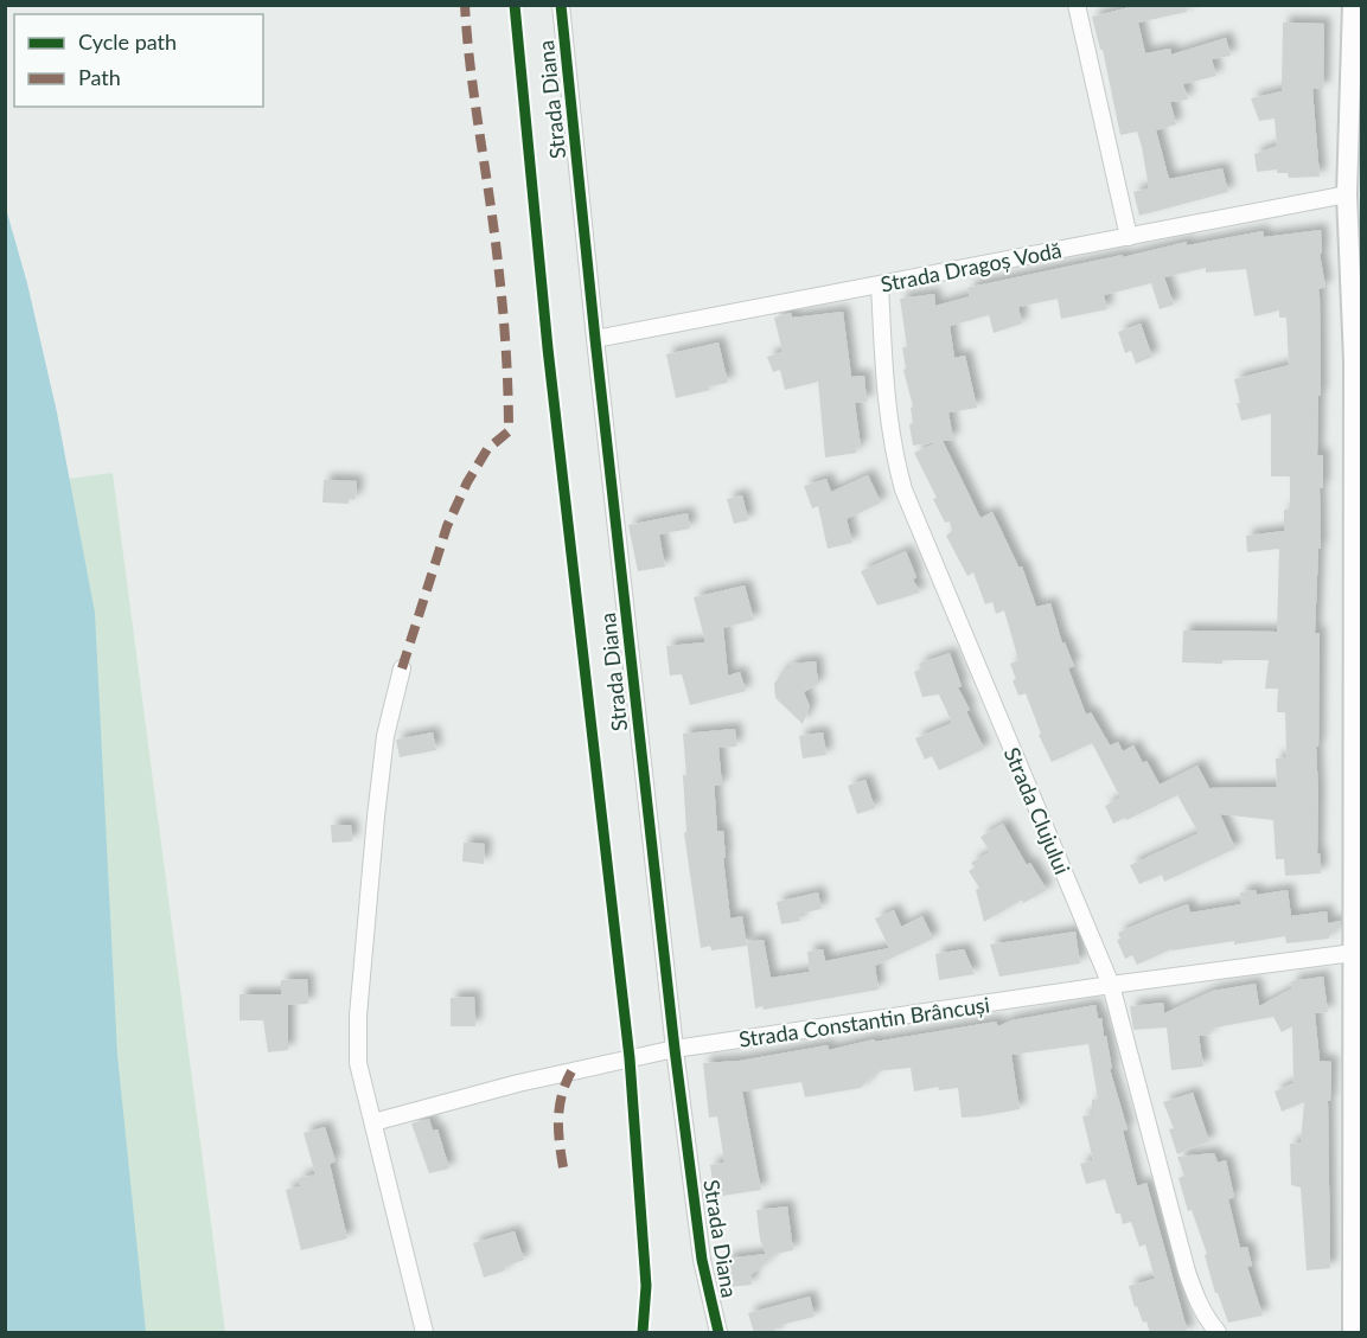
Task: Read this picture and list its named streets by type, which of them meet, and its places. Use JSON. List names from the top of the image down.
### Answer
{
  "streets": {
    "street": [
      "Strada Diana",
      "Strada Dragoș Vodă",
      "Strada Clujului",
      "Strada Constantin Brâncuși"
    ]
  },
  "crossings": [
    ["Strada Diana", "Strada Dragoș Vodă"],
    ["Strada Diana", "Strada Constantin Brâncuși"],
    ["Strada Dragoș Vodă", "Strada Clujului"],
    ["Strada Clujului", "Strada Constantin Brâncuși"]
  ],
  "legend": ["Cycle path", "Path"]
}
